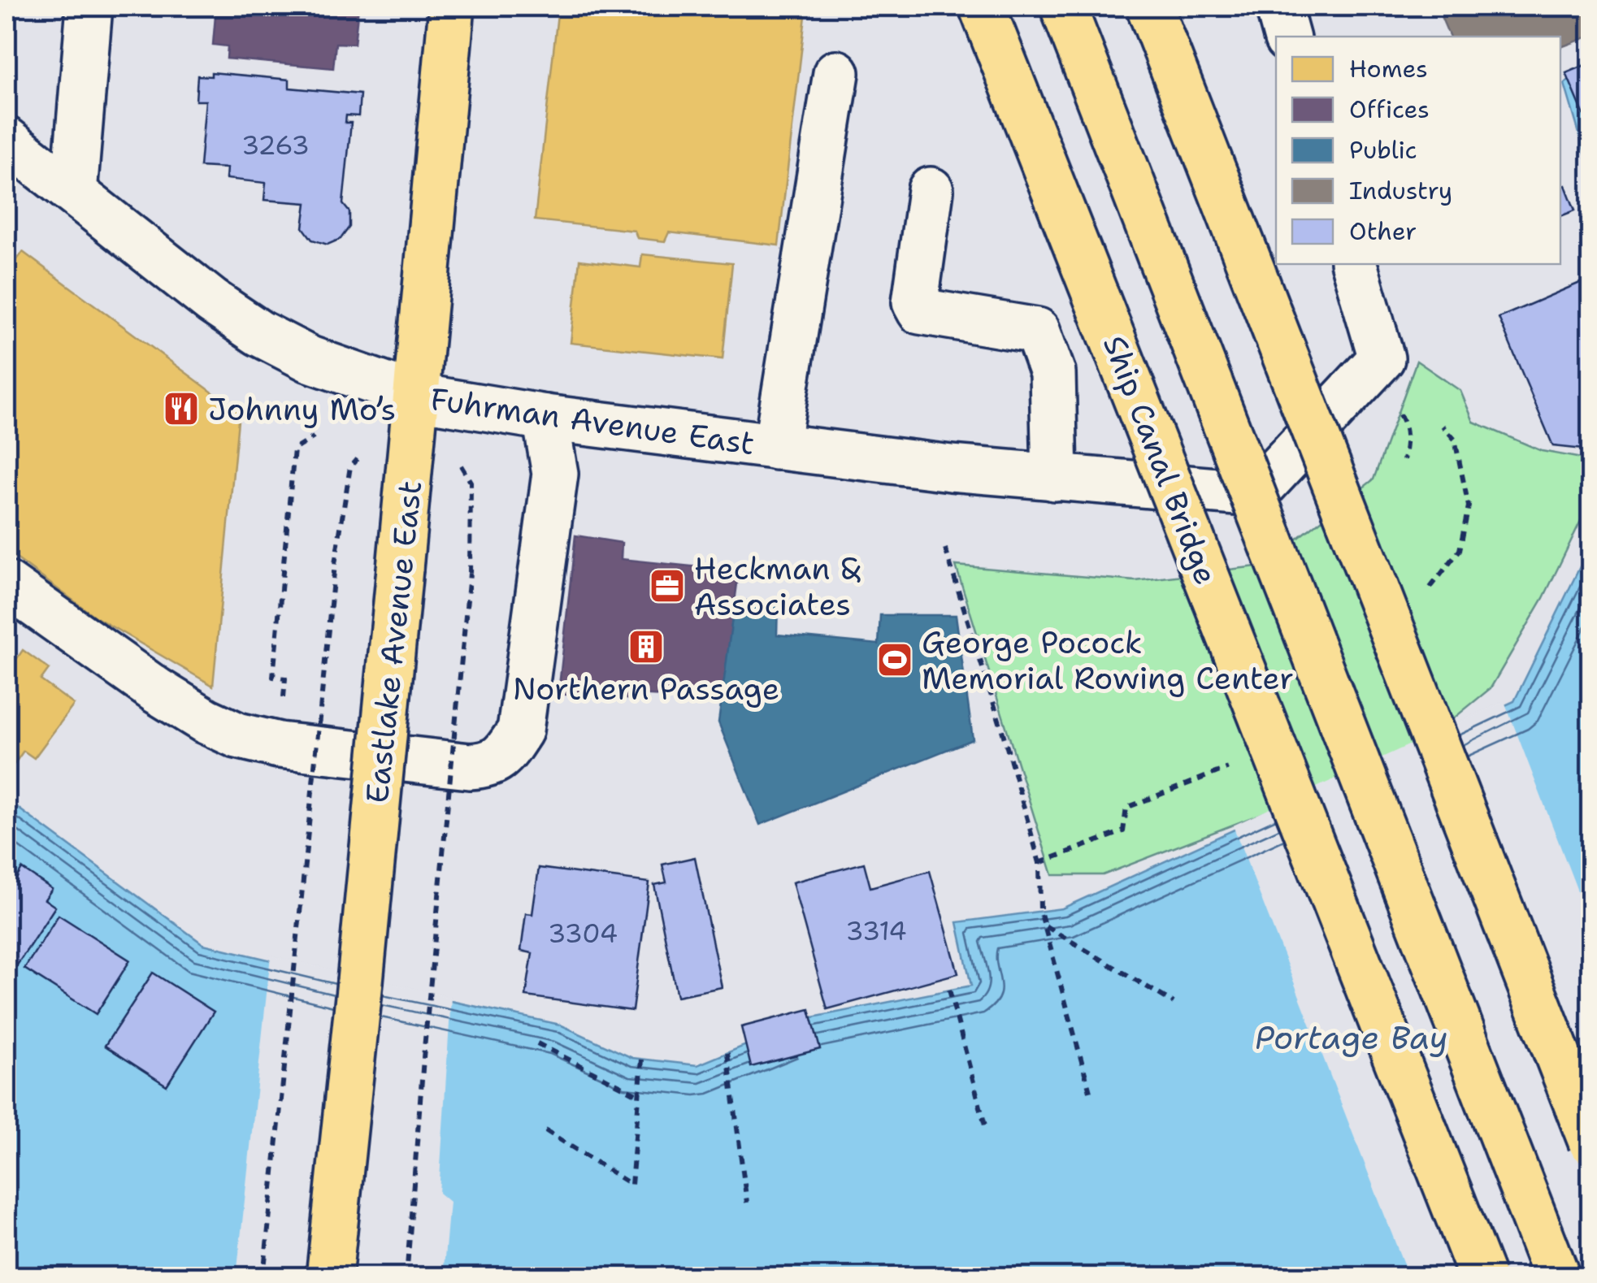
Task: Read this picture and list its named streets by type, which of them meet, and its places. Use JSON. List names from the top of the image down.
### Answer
{
  "streets": {
    "main road": ["Ship Canal Bridge", "Eastlake Avenue East"],
    "street": ["Fuhrman Avenue East"]
  },
  "crossings": [
    ["Fuhrman Avenue East", "Eastlake Avenue East"]
  ],
  "water": ["Portage Bay"],
  "places": {
    "restaurant": ["Johnny Mo’s"],
    "office": ["Heckman & Associates"],
    "building": ["Northern Passage"],
    "sports": ["George Pocock Memorial Rowing Center"]
  },
  "house_numbers": ["3263", "3314", "3304"],
  "legend": [
    "Homes",
    "Offices",
    "Public",
    "Industry",
    "Other"
  ]
}
